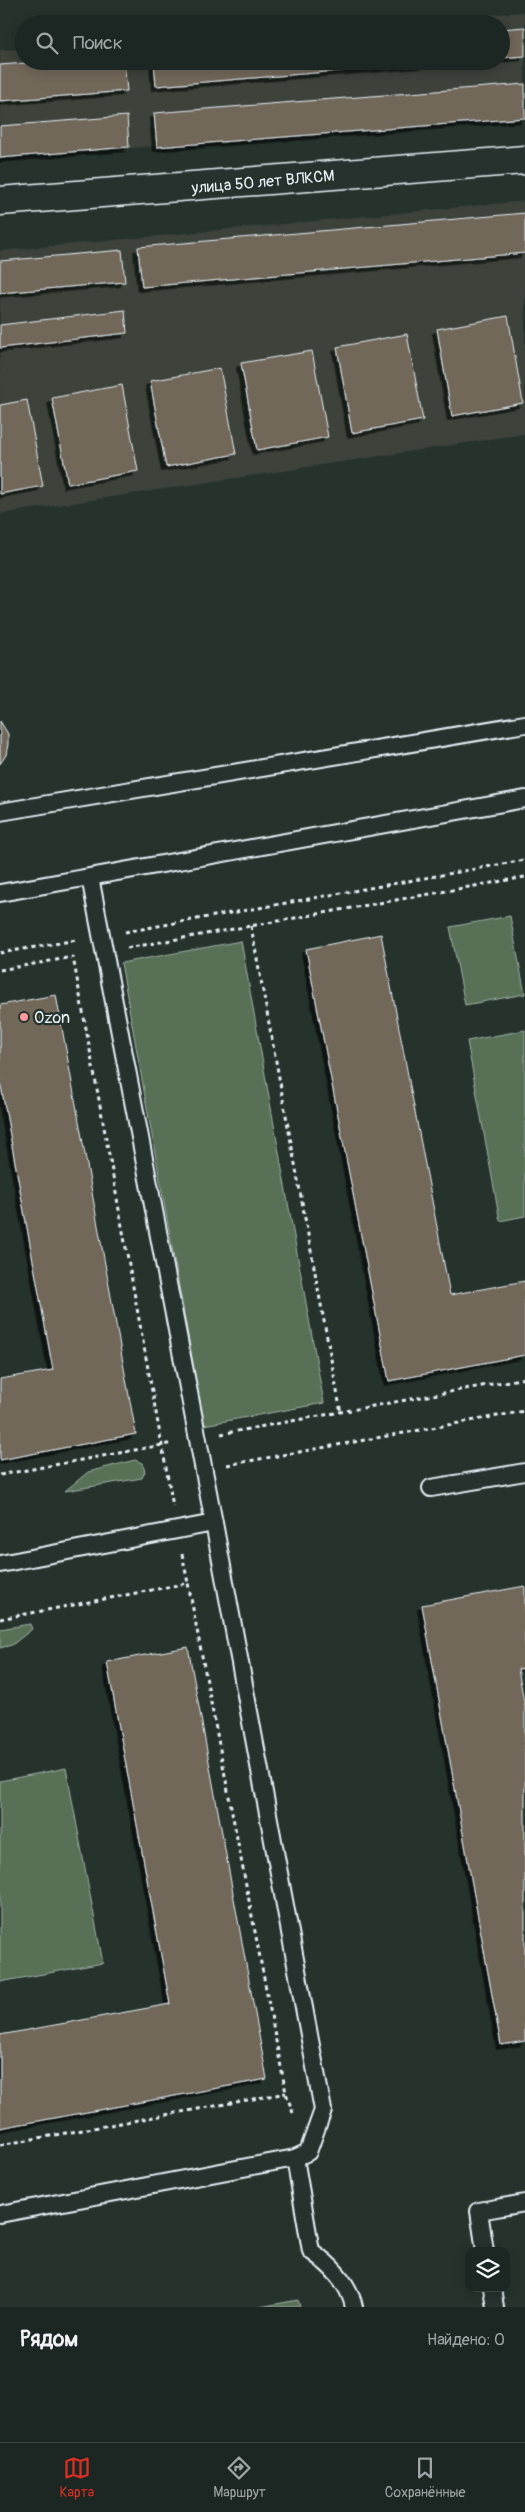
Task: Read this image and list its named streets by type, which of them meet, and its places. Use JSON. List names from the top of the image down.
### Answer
{
  "streets": {
    "street": ["улица 50 лет ВЛКСМ"]
  },
  "places": ["Ozon"],
  "page": {
    "search": "Поиск",
    "heading": ["Рядом", "Найдено: 0"],
    "nav": ["Карта", "Маршрут", "Сохранённые"]
  }
}
